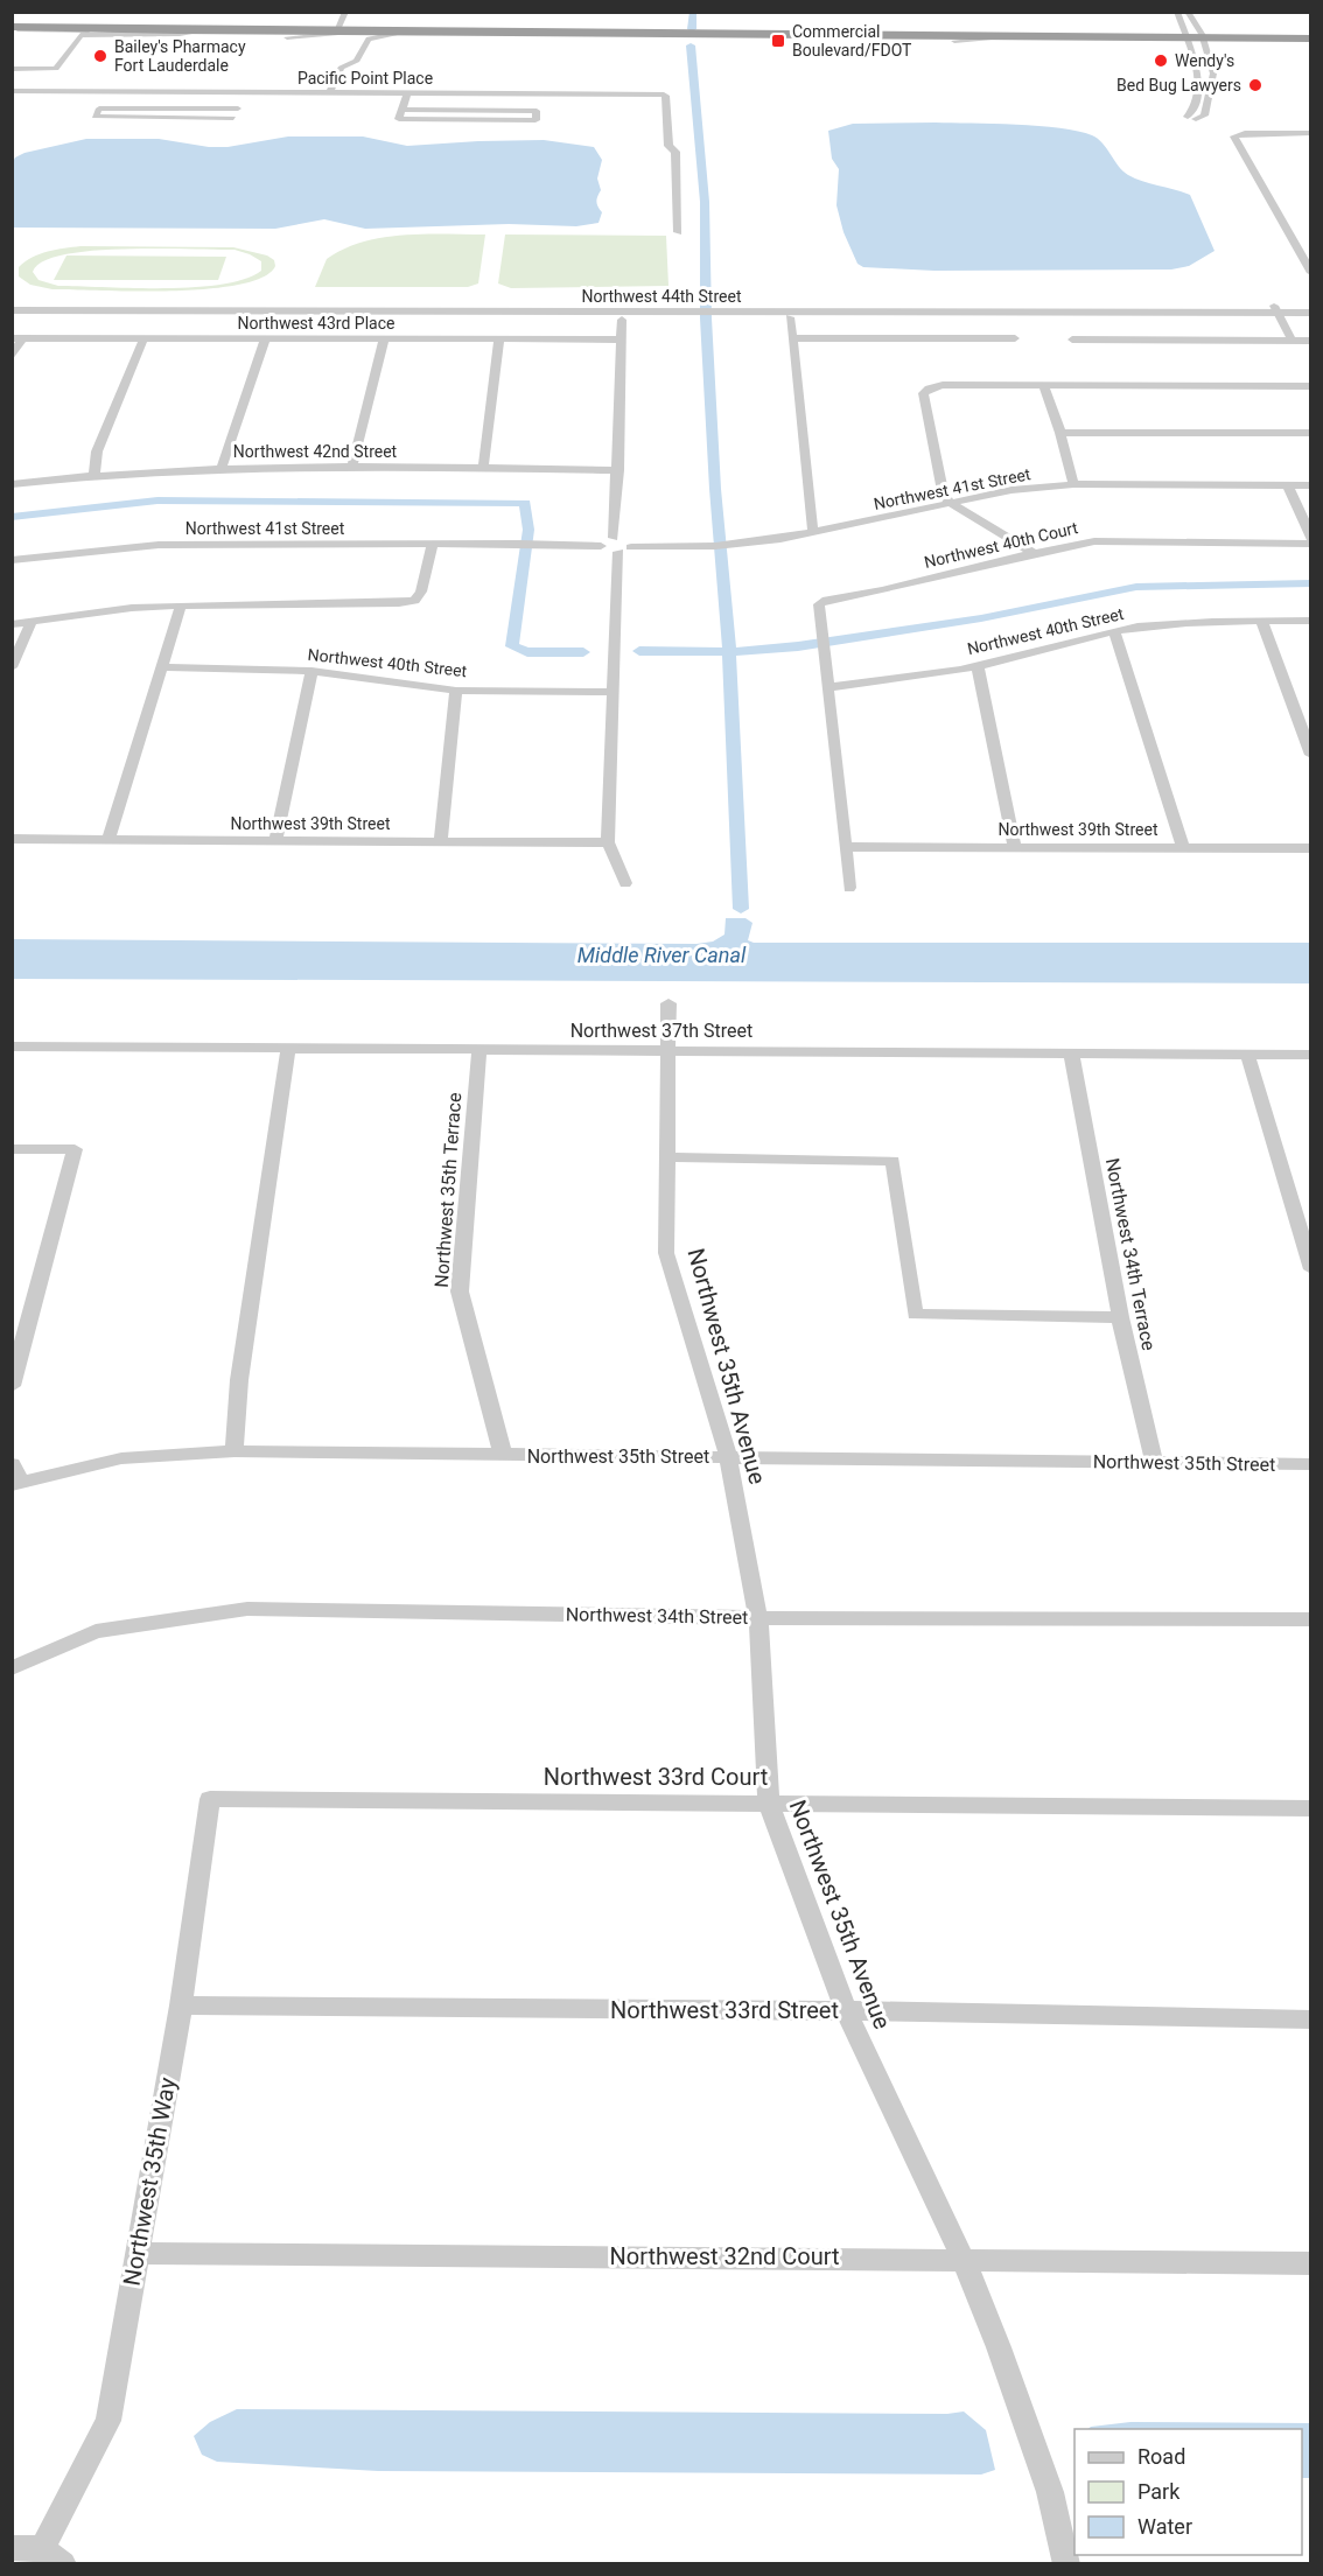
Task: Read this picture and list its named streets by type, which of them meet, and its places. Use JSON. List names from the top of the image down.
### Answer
{
  "streets": {
    "street": [
      "Pacific Point Place",
      "Northwest 44th Street",
      "Northwest 43rd Place",
      "Northwest 42nd Street",
      "Northwest 41st Street",
      "Northwest 40th Court",
      "Northwest 40th Street",
      "Northwest 39th Street",
      "Northwest 37th Street",
      "Northwest 35th Terrace",
      "Northwest 34th Terrace",
      "Northwest 35th Avenue",
      "Northwest 35th Street",
      "Northwest 34th Street",
      "Northwest 33rd Court",
      "Northwest 33rd Street",
      "Northwest 35th Way",
      "Northwest 32nd Court"
    ]
  },
  "crossings": [
    ["Northwest 40th Court", "Northwest 40th Street"],
    ["Northwest 37th Street", "Northwest 35th Terrace"],
    ["Northwest 37th Street", "Northwest 34th Terrace"],
    ["Northwest 37th Street", "Northwest 35th Avenue"],
    ["Northwest 35th Terrace", "Northwest 35th Street"],
    ["Northwest 34th Terrace", "Northwest 35th Street"],
    ["Northwest 35th Avenue", "Northwest 35th Street"],
    ["Northwest 35th Avenue", "Northwest 34th Street"],
    ["Northwest 35th Avenue", "Northwest 33rd Court"],
    ["Northwest 35th Avenue", "Northwest 33rd Street"],
    ["Northwest 35th Avenue", "Northwest 32nd Court"],
    ["Northwest 33rd Court", "Northwest 35th Way"],
    ["Northwest 33rd Street", "Northwest 35th Way"],
    ["Northwest 35th Way", "Northwest 32nd Court"]
  ],
  "water": ["Middle River Canal"],
  "places": {
    "transit": ["Commercial Boulevard/FDOT"],
    "other": ["Bailey's Pharmacy Fort Lauderdale", "Wendy's", "Bed Bug Lawyers"]
  },
  "legend": ["Road", "Park", "Water"]
}
